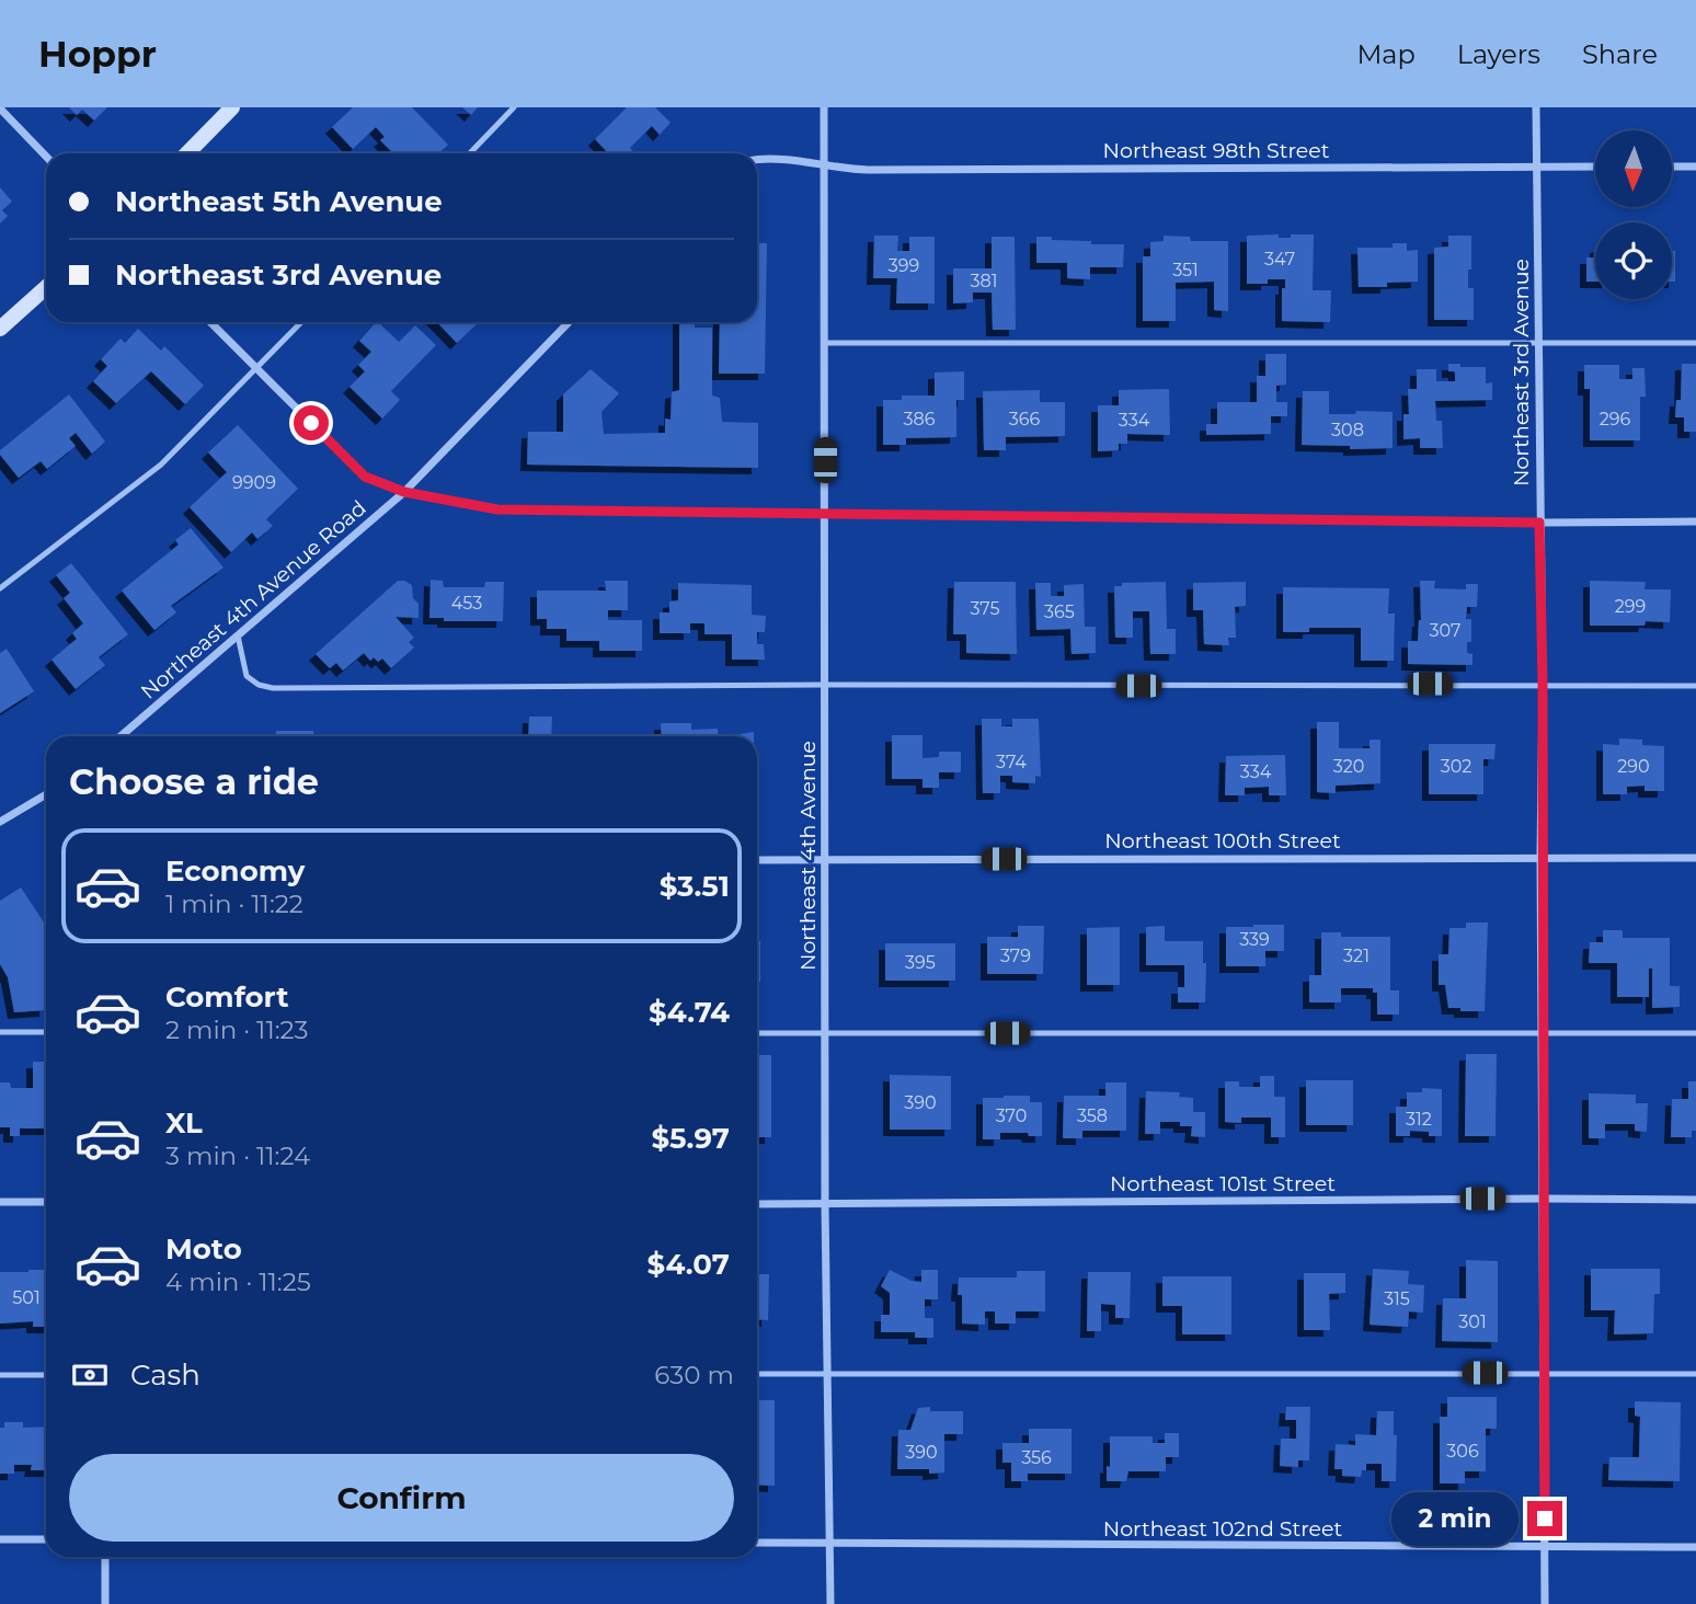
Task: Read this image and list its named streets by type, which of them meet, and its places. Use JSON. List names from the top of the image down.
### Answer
{
  "streets": {
    "street": [
      "Northeast 98th Street",
      "Northeast 3rd Avenue",
      "Northeast 4th Avenue Road",
      "Northeast 100th Street",
      "Northeast 4th Avenue",
      "Northeast 101st Street",
      "Northeast 102nd Street"
    ]
  },
  "crossings": [
    ["Northeast 98th Street", "Northeast 3rd Avenue"],
    ["Northeast 98th Street", "Northeast 4th Avenue"],
    ["Northeast 3rd Avenue", "Northeast 100th Street"],
    ["Northeast 3rd Avenue", "Northeast 101st Street"],
    ["Northeast 3rd Avenue", "Northeast 102nd Street"],
    ["Northeast 100th Street", "Northeast 4th Avenue"],
    ["Northeast 4th Avenue", "Northeast 101st Street"],
    ["Northeast 4th Avenue", "Northeast 102nd Street"]
  ],
  "house_numbers": [
    "347",
    "399",
    "351",
    "381",
    "386",
    "366",
    "296",
    "334",
    "308",
    "9909",
    "453",
    "299",
    "375",
    "365",
    "307",
    "374",
    "320",
    "302",
    "290",
    "334",
    "339",
    "379",
    "321",
    "395",
    "390",
    "370",
    "358",
    "312",
    "501",
    "315",
    "301",
    "306",
    "390",
    "356"
  ],
  "north": "bottom",
  "page": {
    "header": "Hoppr",
    "nav": ["Map", "Layers", "Share"],
    "banner": ["Northeast 5th Avenue", "Northeast 3rd Avenue"],
    "heading": "Choose a ride",
    "list": [
      {
        "name": "Economy",
        "note": "1 min · 11:22",
        "value": "$3.51"
      },
      {
        "name": "Comfort",
        "note": "2 min · 11:23",
        "value": "$4.74"
      },
      {
        "name": "XL",
        "note": "3 min · 11:24",
        "value": "$5.97"
      },
      {
        "name": "Moto",
        "note": "4 min · 11:25",
        "value": "$4.07"
      }
    ],
    "pay": ["Cash", "630 m"],
    "buttons": "Confirm",
    "bubble": "2 min"
  }
}
